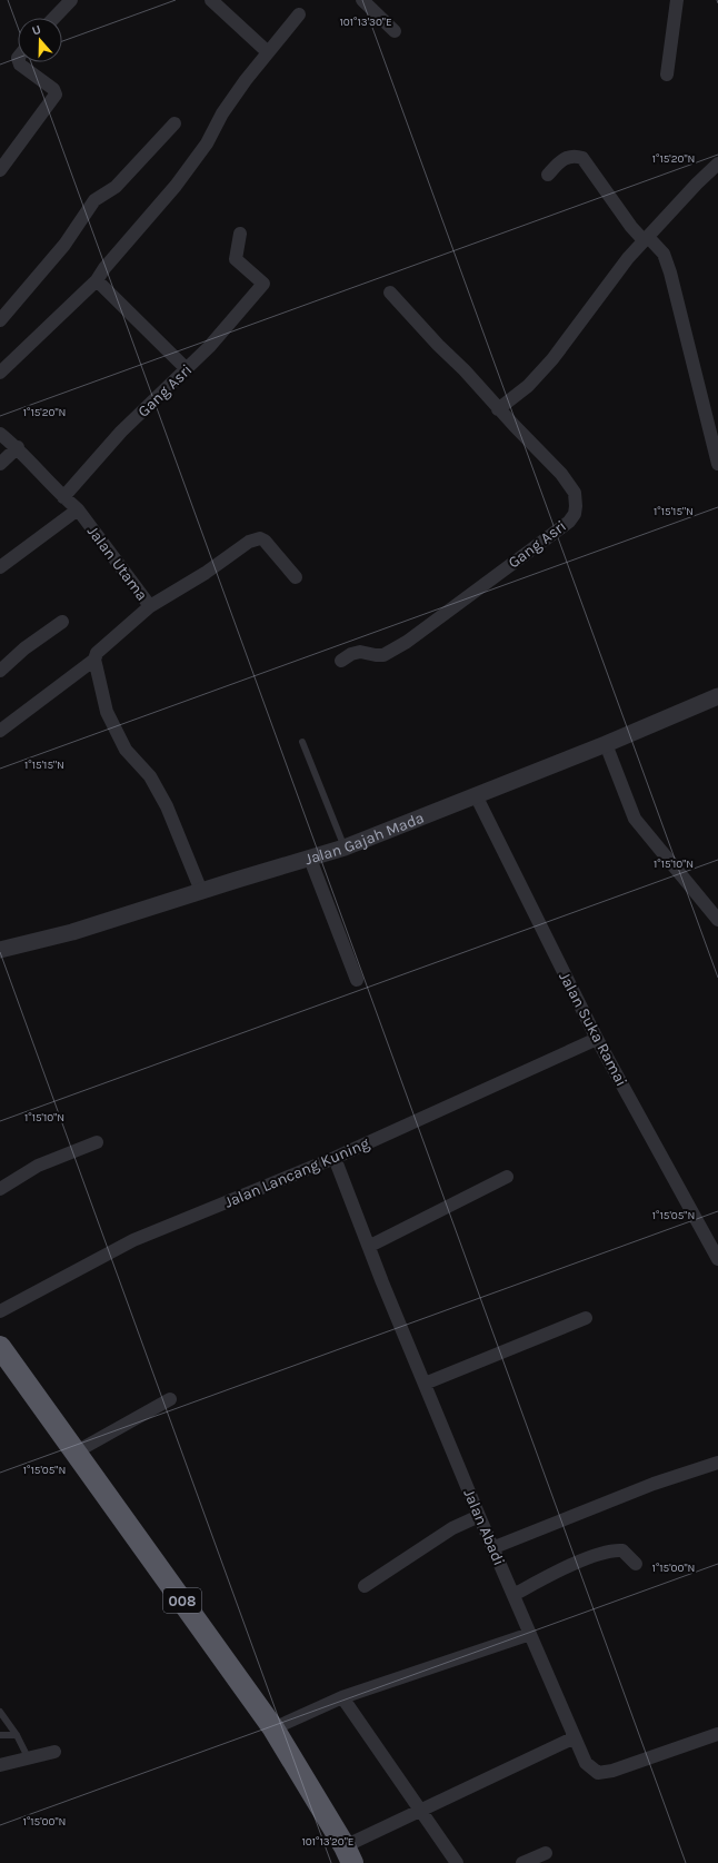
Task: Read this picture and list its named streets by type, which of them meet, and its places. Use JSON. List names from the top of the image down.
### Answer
{
  "streets": {
    "highway": ["008"],
    "street": [
      "Gang Asri",
      "Jalan Utama",
      "Jalan Gajah Mada",
      "Jalan Suka Ramai",
      "Jalan Lancang Kuning",
      "Jalan Abadi"
    ]
  },
  "crossings": [
    ["Gang Asri", "Jalan Utama"],
    ["Jalan Gajah Mada", "Jalan Suka Ramai"],
    ["Jalan Suka Ramai", "Jalan Lancang Kuning"],
    ["Jalan Lancang Kuning", "Jalan Abadi"]
  ],
  "north": "top",
  "coordinates": [
    "101°13'30\"E",
    "1°15'20\"N",
    "1°15'15\"N",
    "1°15'10\"N",
    "1°15'05\"N",
    "1°15'00\"N",
    "101°13'20\"E"
  ]
}
